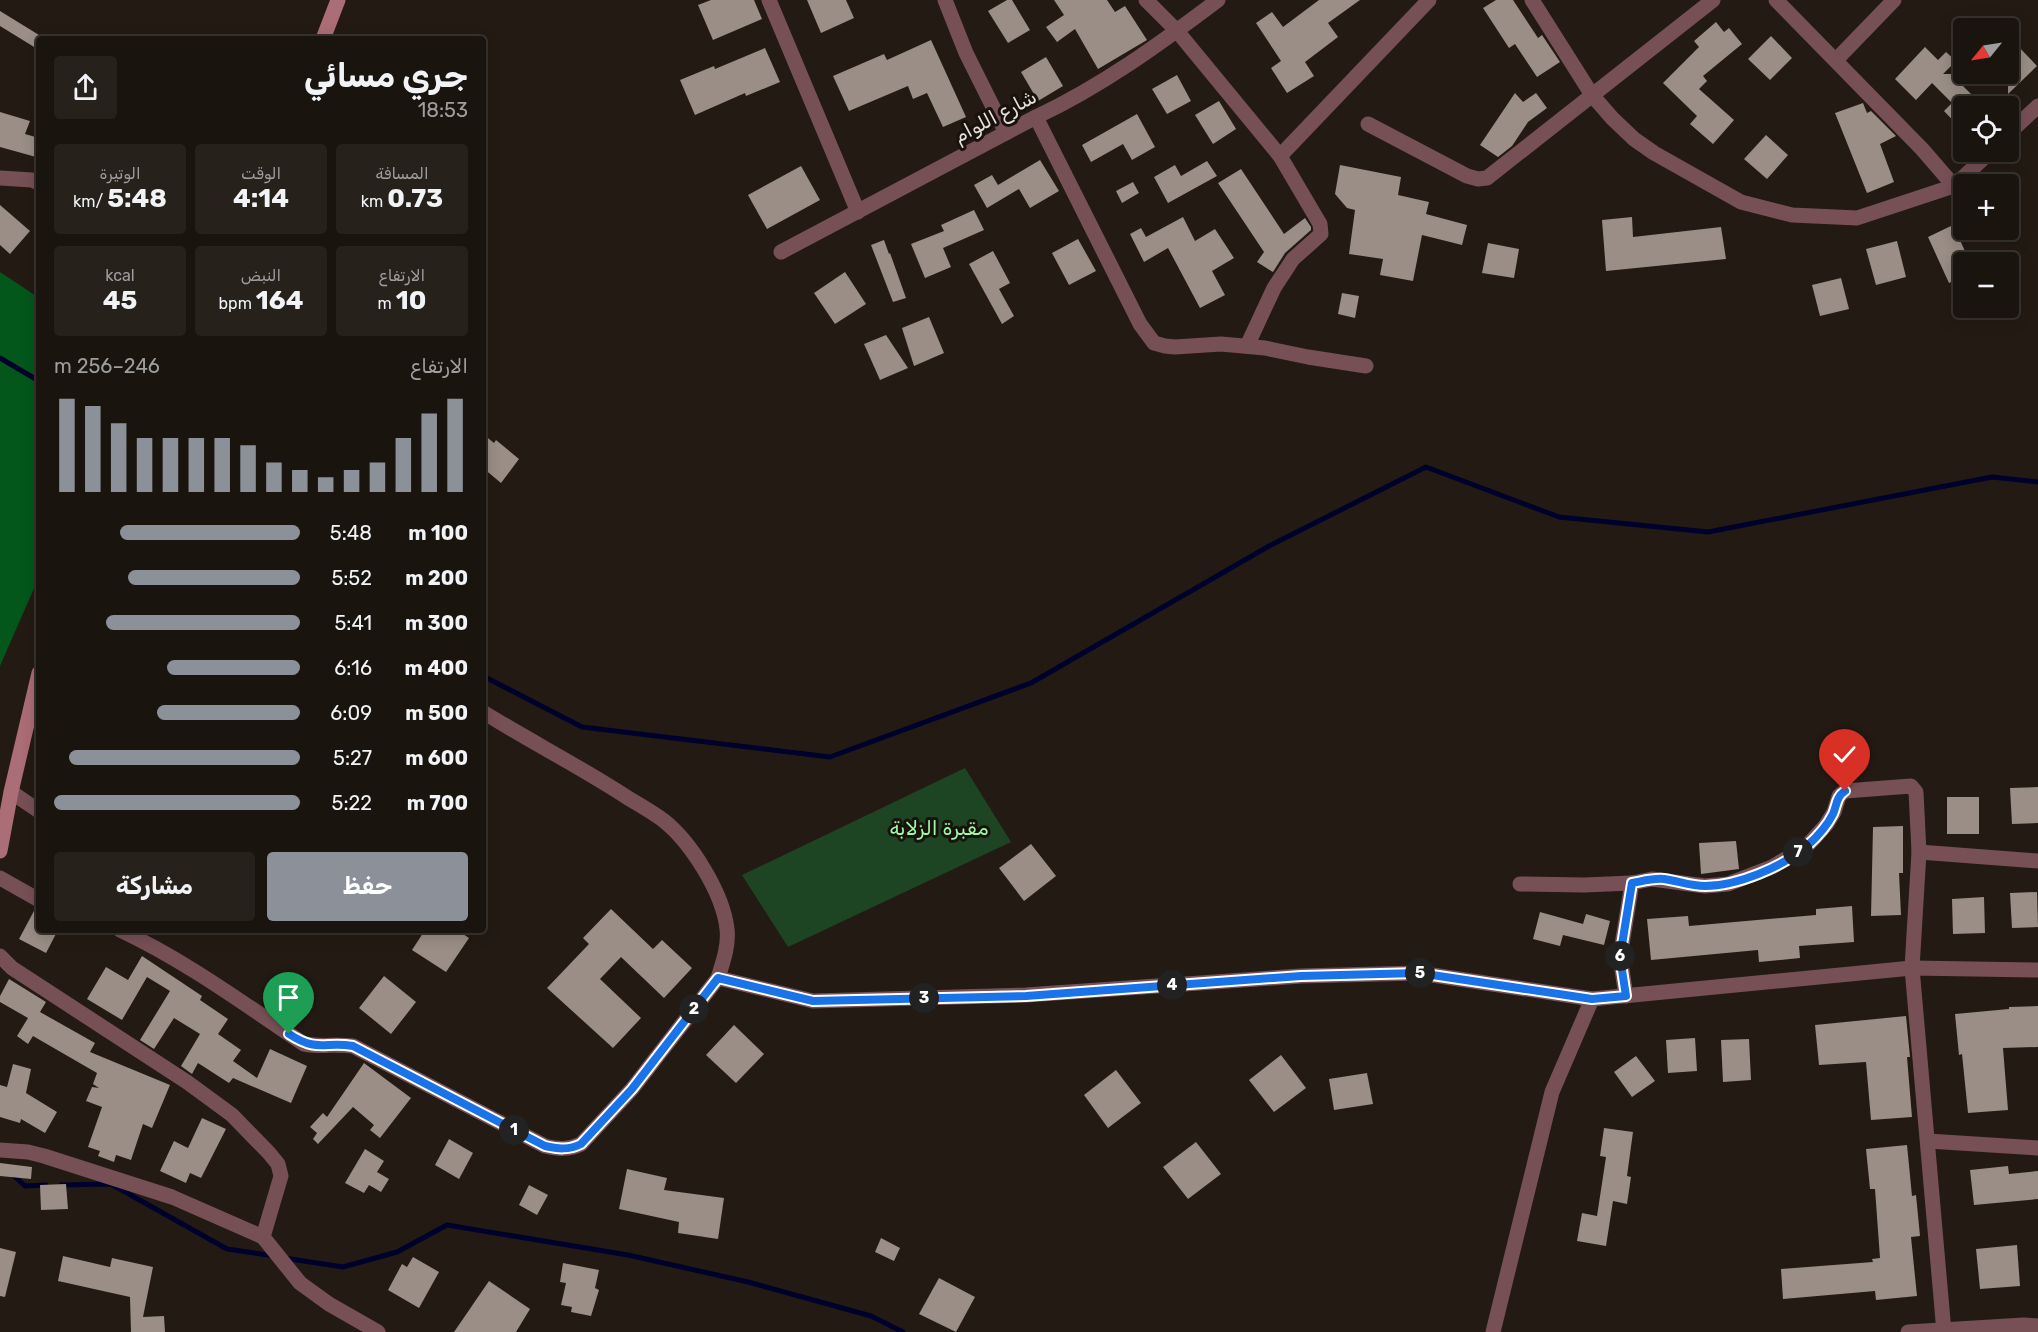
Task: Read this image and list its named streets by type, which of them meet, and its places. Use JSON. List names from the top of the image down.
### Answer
{
  "streets": {
    "street": ["شارع اللوام"]
  },
  "parks": ["مقبرة الزلابة"],
  "north": "bottom left",
  "page": {
    "map_buttons": ["+", "−"],
    "heading": ["جري مسائي", "18:53"],
    "stats": [
      ["المسافة", "0.73 km"],
      ["الوقت", "4:14"],
      ["الوتيرة", "5:48 /km"],
      ["الارتفاع", "10 m"],
      ["النبض", "164 bpm"],
      ["kcal", "45"]
    ],
    "chart": ["الارتفاع", "246–256 m"],
    "list": [
      {
        "name": "100 m",
        "note": "5:48"
      },
      {
        "name": "200 m",
        "note": "5:52"
      },
      {
        "name": "300 m",
        "note": "5:41"
      },
      {
        "name": "400 m",
        "note": "6:16"
      },
      {
        "name": "500 m",
        "note": "6:09"
      },
      {
        "name": "600 m",
        "note": "5:27"
      },
      {
        "name": "700 m",
        "note": "5:22"
      }
    ],
    "pins": [
      "7",
      "6",
      "5",
      "4",
      "3",
      "2",
      "1"
    ],
    "buttons": ["حفظ", "مشاركة"]
  }
}
